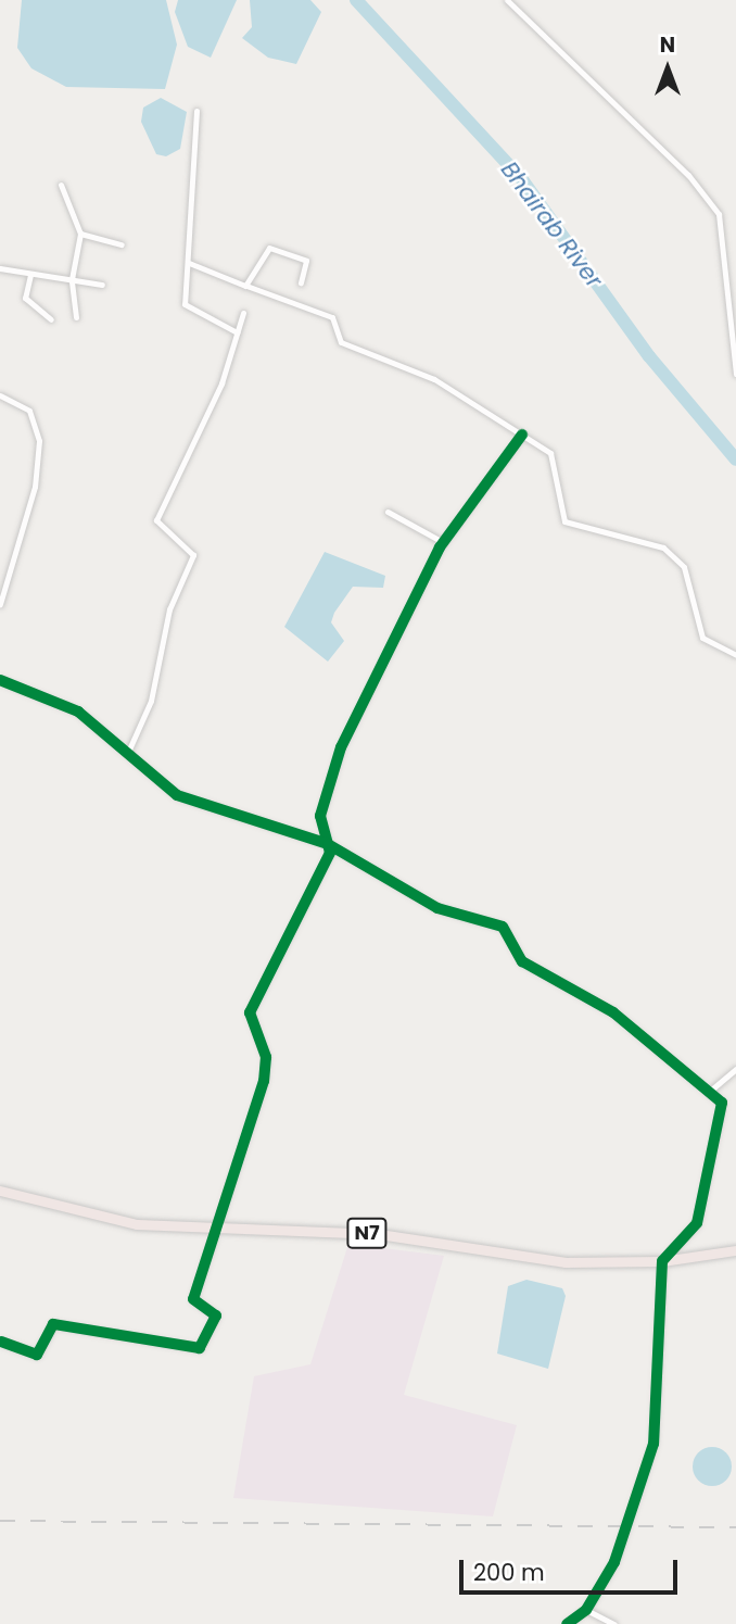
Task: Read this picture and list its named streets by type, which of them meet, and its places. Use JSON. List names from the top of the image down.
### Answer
{
  "streets": {
    "highway": ["N7"]
  },
  "water": ["Bhairab River"],
  "scale_bar": "200 m",
  "north": "top"
}
